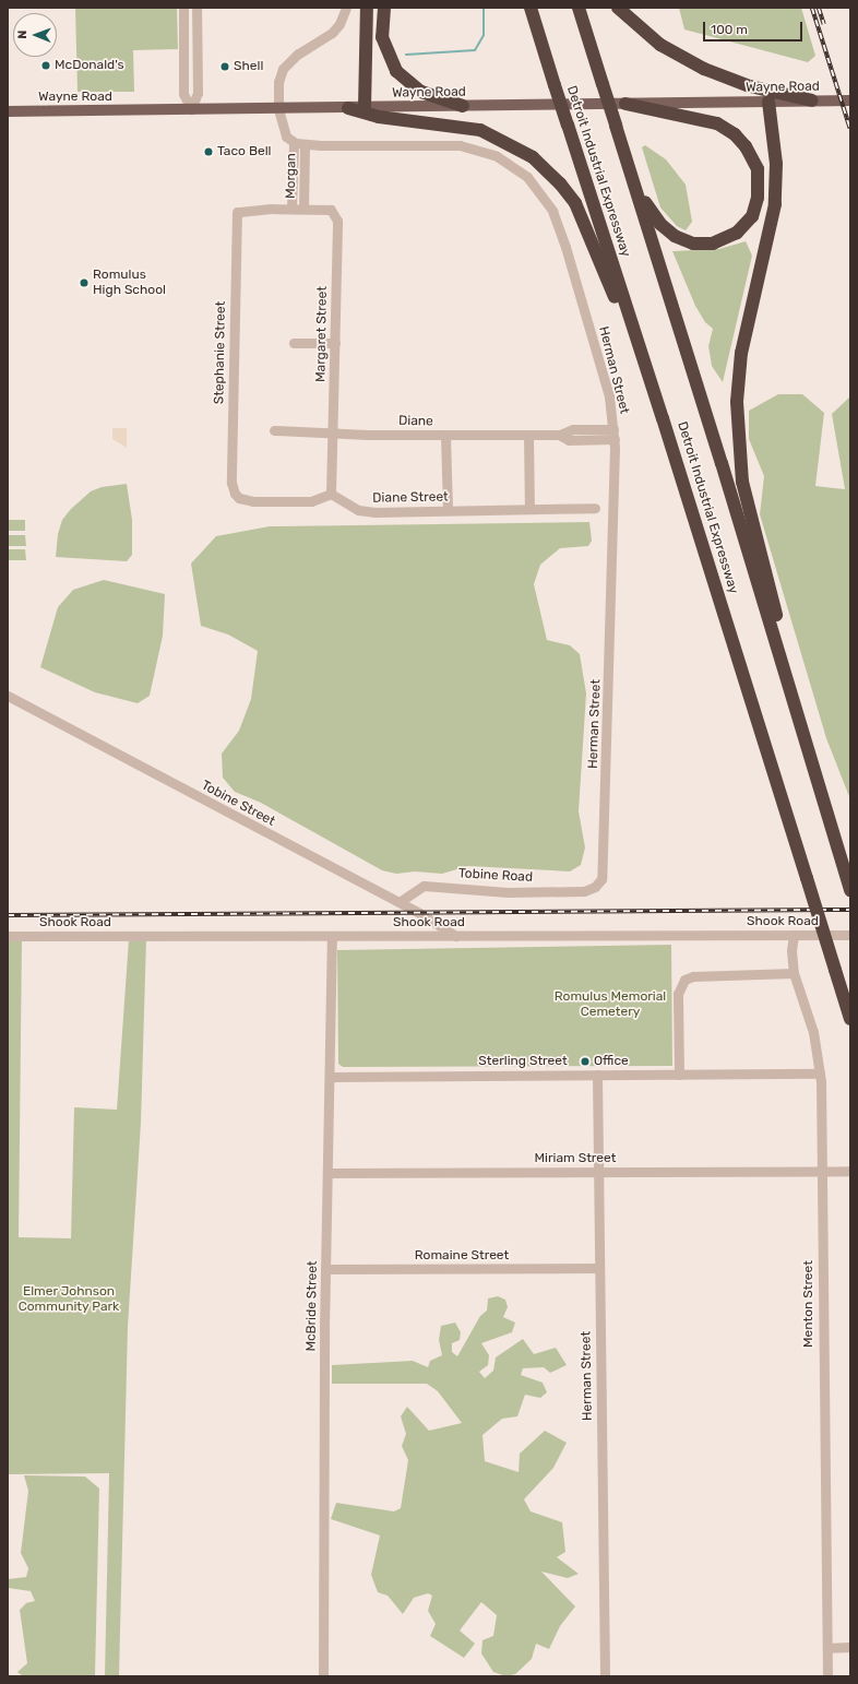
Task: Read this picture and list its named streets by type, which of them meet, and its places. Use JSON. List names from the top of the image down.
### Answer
{
  "streets": {
    "highway": ["Detroit Industrial Expressway"],
    "main road": ["Wayne Road"],
    "street": [
      "Morgan",
      "Margaret Street",
      "Stephanie Street",
      "Herman Street",
      "Diane",
      "Diane Street",
      "Tobine Street",
      "Tobine Road",
      "Shook Road",
      "Sterling Street",
      "Miriam Street",
      "Romaine Street",
      "Menton Street",
      "McBride Street"
    ]
  },
  "crossings": [
    ["Morgan", "Margaret Street"],
    ["Morgan", "Stephanie Street"],
    ["Morgan", "Herman Street"],
    ["Margaret Street", "Stephanie Street"],
    ["Margaret Street", "Diane"],
    ["Margaret Street", "Diane Street"],
    ["Stephanie Street", "Diane Street"],
    ["Herman Street", "Diane"],
    ["Herman Street", "Tobine Road"],
    ["Herman Street", "Sterling Street"],
    ["Herman Street", "Miriam Street"],
    ["Herman Street", "Romaine Street"],
    ["Tobine Street", "Tobine Road"],
    ["Tobine Street", "Shook Road"],
    ["Shook Road", "Menton Street"],
    ["Shook Road", "McBride Street"],
    ["Sterling Street", "Menton Street"],
    ["Sterling Street", "McBride Street"],
    ["Miriam Street", "Menton Street"],
    ["Miriam Street", "McBride Street"],
    ["Romaine Street", "McBride Street"]
  ],
  "parks": ["Romulus Memorial Cemetery", "Elmer Johnson Community Park"],
  "places": [
    "McDonald's",
    "Shell",
    "Taco Bell",
    "Romulus High School",
    "Office"
  ],
  "scale_bar": "100 m",
  "north": "left"
}
